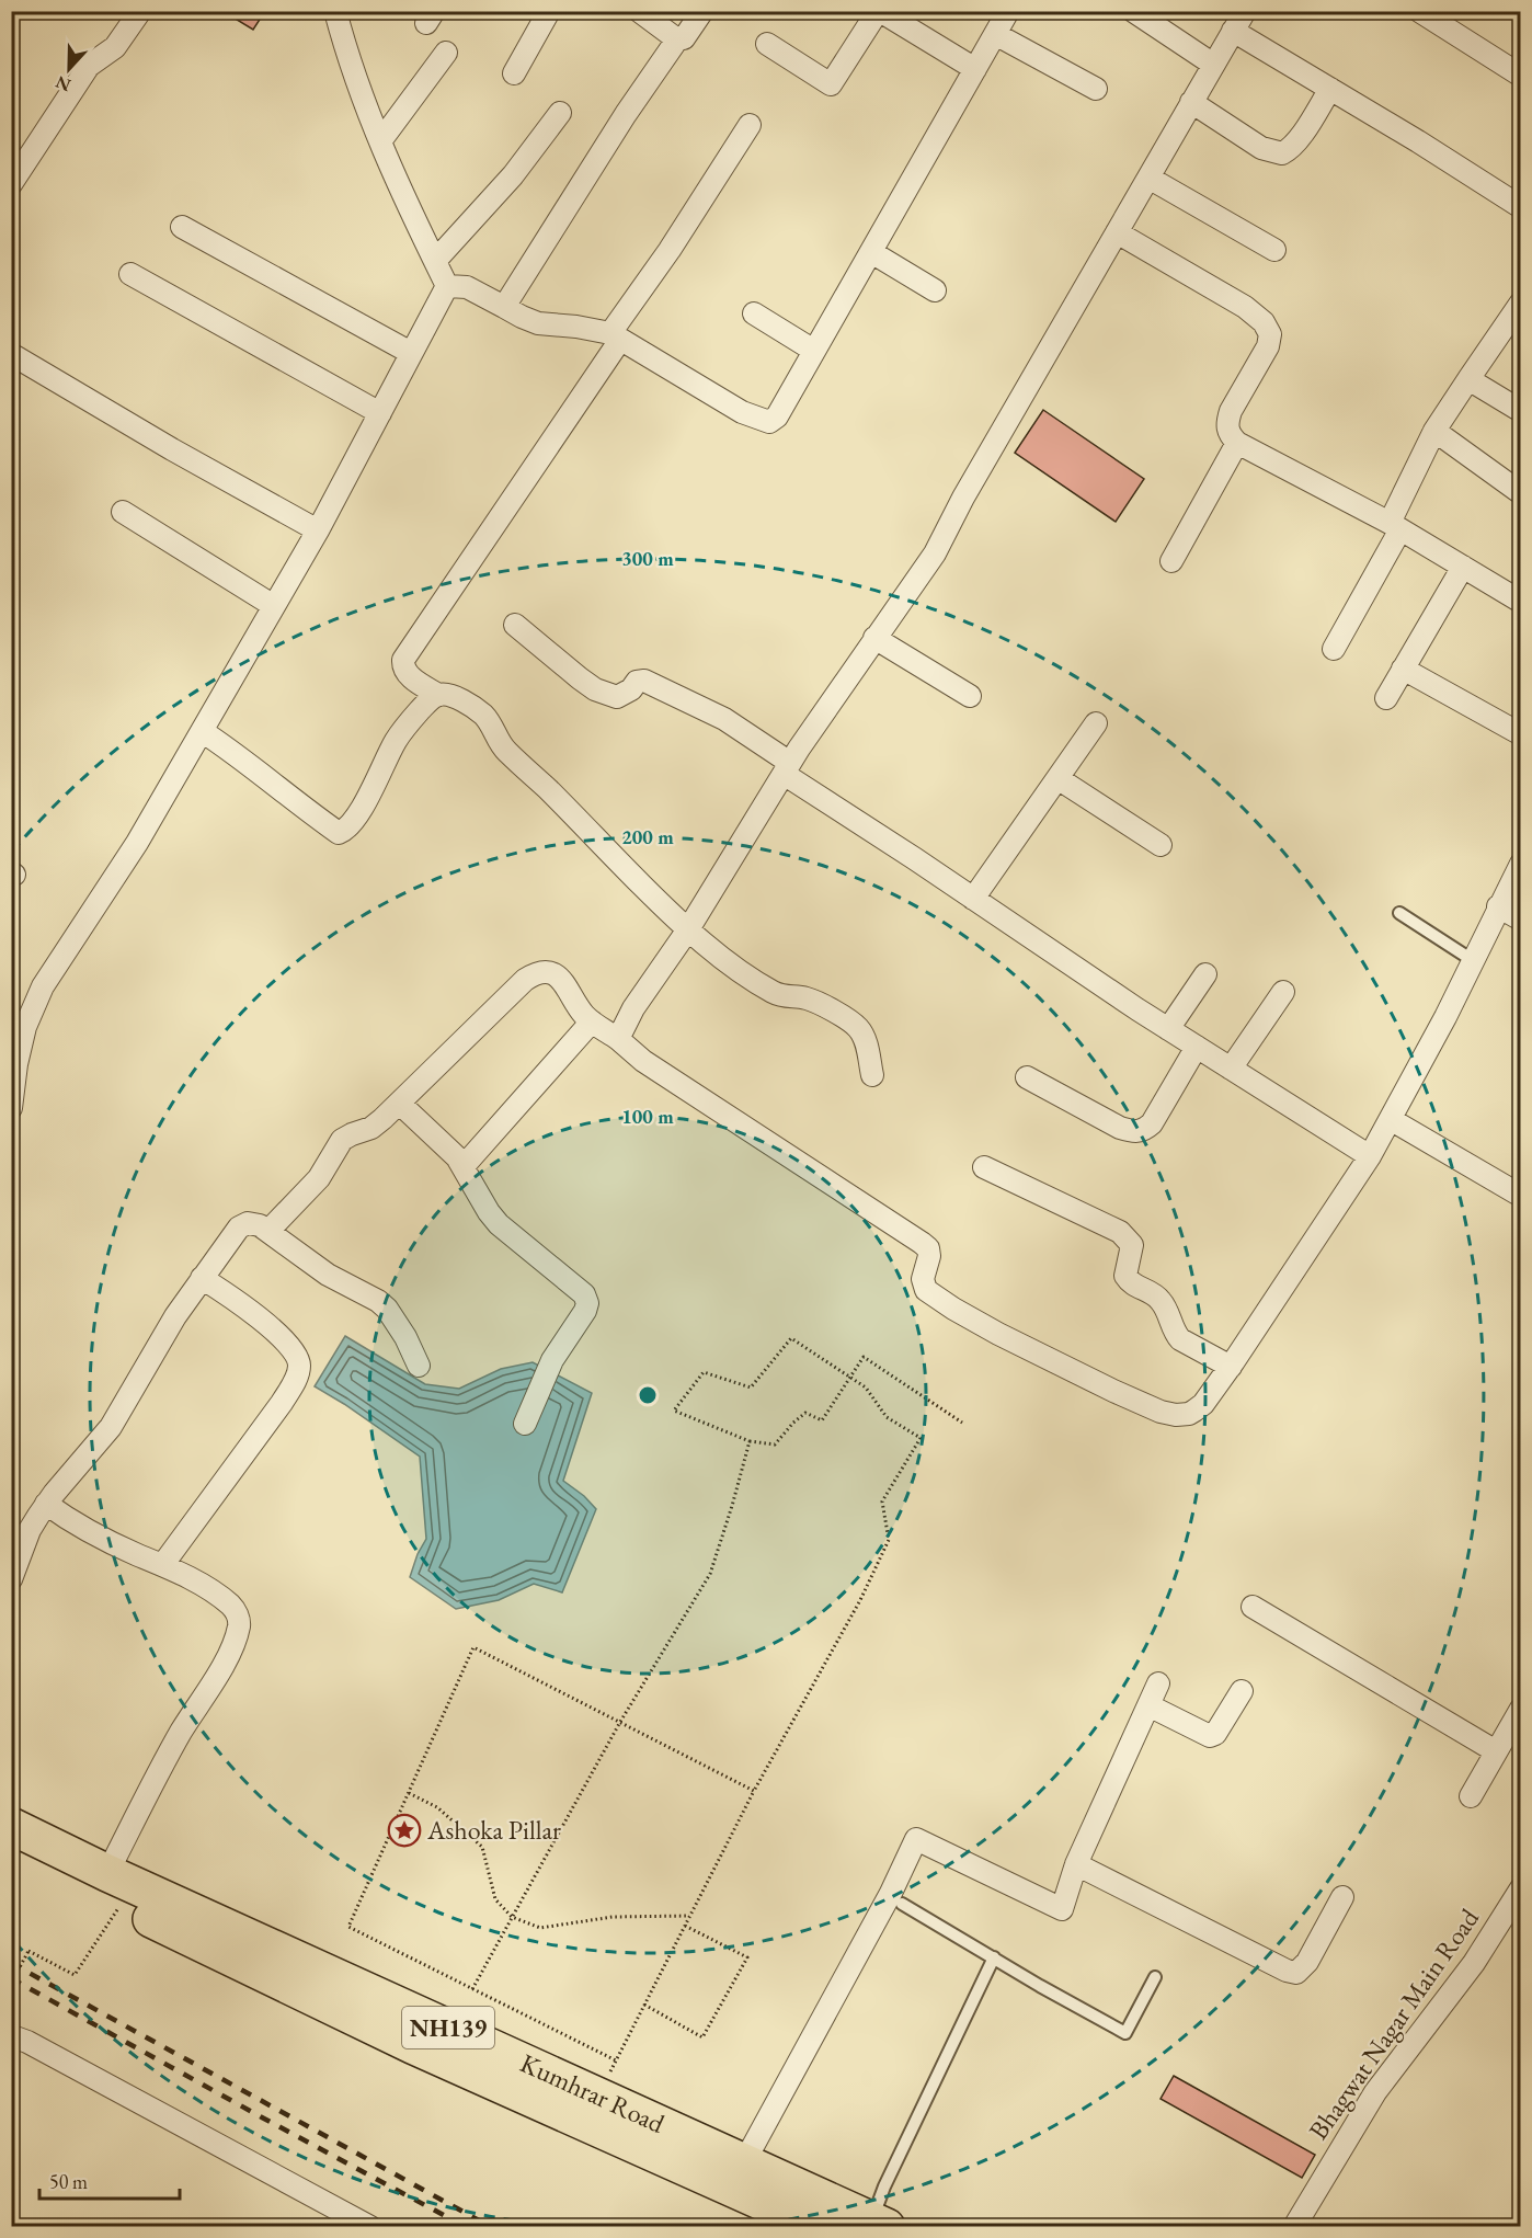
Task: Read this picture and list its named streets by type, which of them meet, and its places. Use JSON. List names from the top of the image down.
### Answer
{
  "streets": {
    "highway": ["NH139", "Kumhrar Road"],
    "street": ["Bhagwat Nagar Main Road"]
  },
  "places": {
    "place": ["Ashoka Pillar"]
  },
  "scale_bar": "50 m",
  "north": "bottom",
  "rings": ["300 m", "200 m", "100 m"]
}
